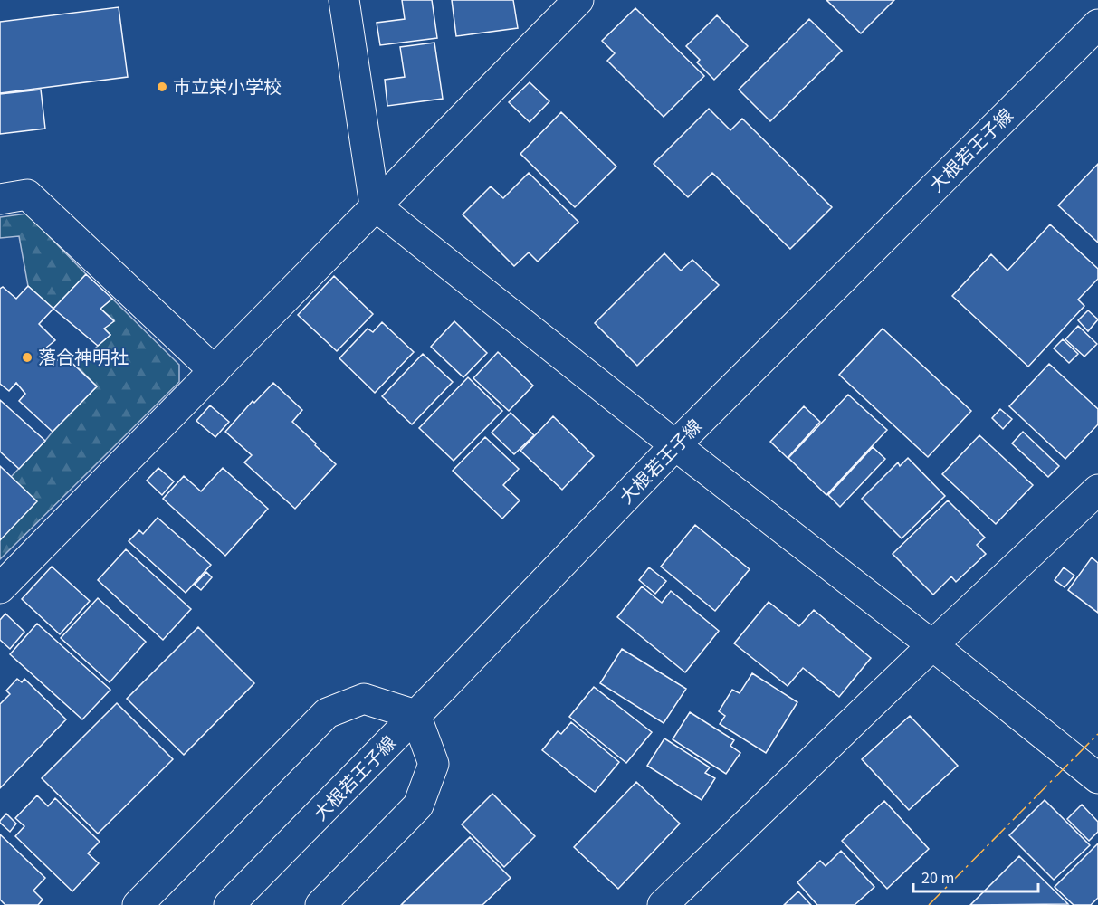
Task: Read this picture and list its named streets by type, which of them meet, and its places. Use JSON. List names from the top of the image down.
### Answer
{
  "streets": {
    "street": ["大根若王子線"]
  },
  "places": ["市立栄小学校", "落合神明社"],
  "scale_bar": "20 m"
}
